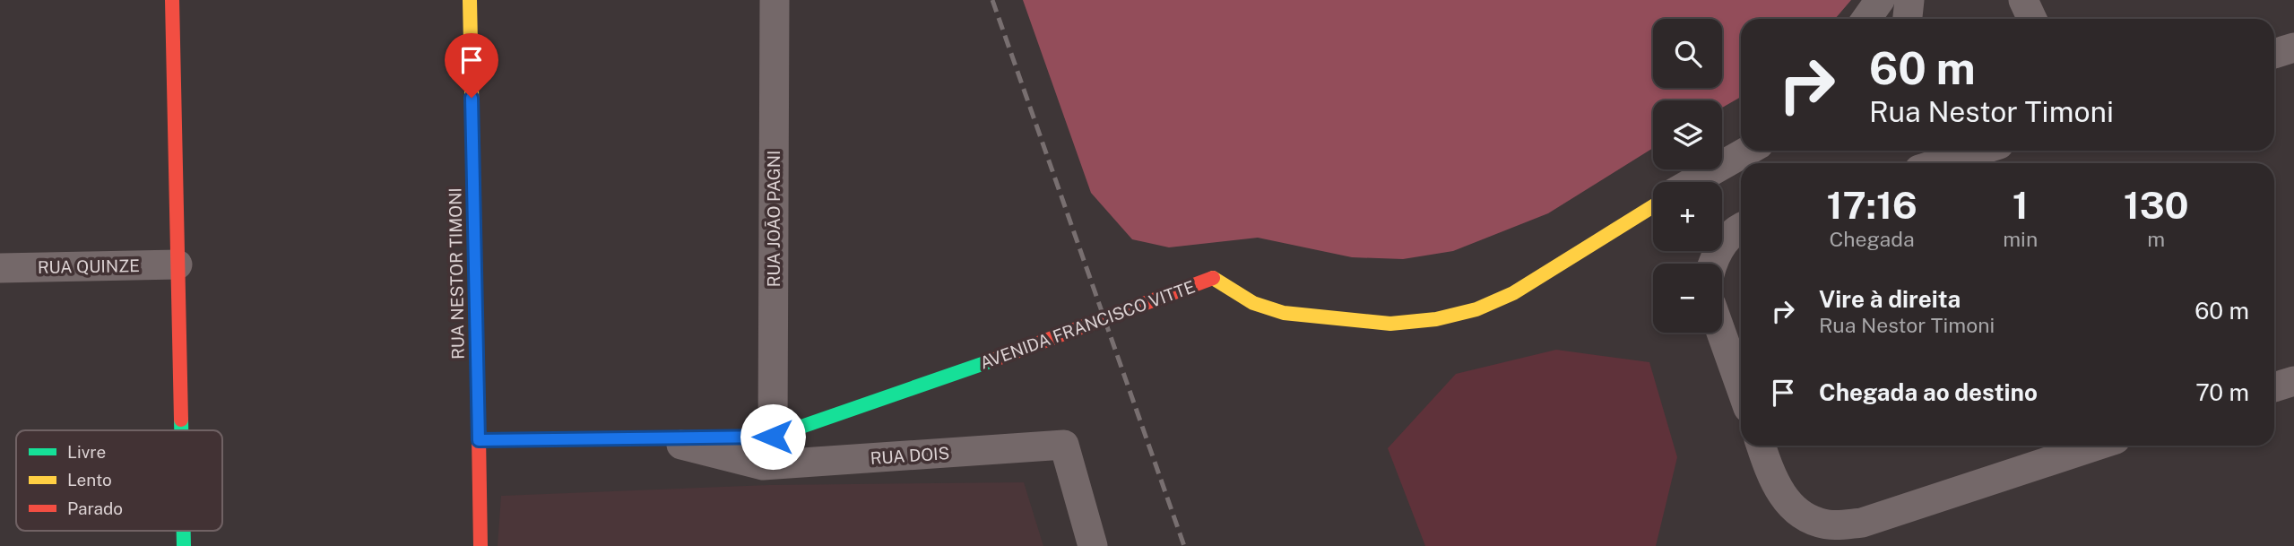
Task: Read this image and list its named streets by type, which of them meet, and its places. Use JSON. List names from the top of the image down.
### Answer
{
  "streets": {
    "street": [
      "RUA JOÃO PAGNI",
      "RUA QUINZE",
      "RUA NESTOR TIMONI",
      "AVENIDA FRANCISCO VITTE",
      "RUA DOIS"
    ]
  },
  "crossings": [
    ["RUA JOÃO PAGNI", "AVENIDA FRANCISCO VITTE"],
    ["RUA NESTOR TIMONI", "AVENIDA FRANCISCO VITTE"],
    ["AVENIDA FRANCISCO VITTE", "RUA DOIS"]
  ],
  "legend": ["Livre", "Lento", "Parado"],
  "page": {
    "map_buttons": ["+", "−"],
    "turn": ["60 m", "Rua Nestor Timoni"],
    "eta": [
      "17:16",
      "Chegada",
      "1",
      "min",
      "130",
      "m"
    ],
    "list": [
      {
        "name": "Vire à direita",
        "note": "Rua Nestor Timoni",
        "value": "60 m"
      },
      {
        "name": "Chegada ao destino",
        "value": "70 m"
      }
    ]
  }
}
